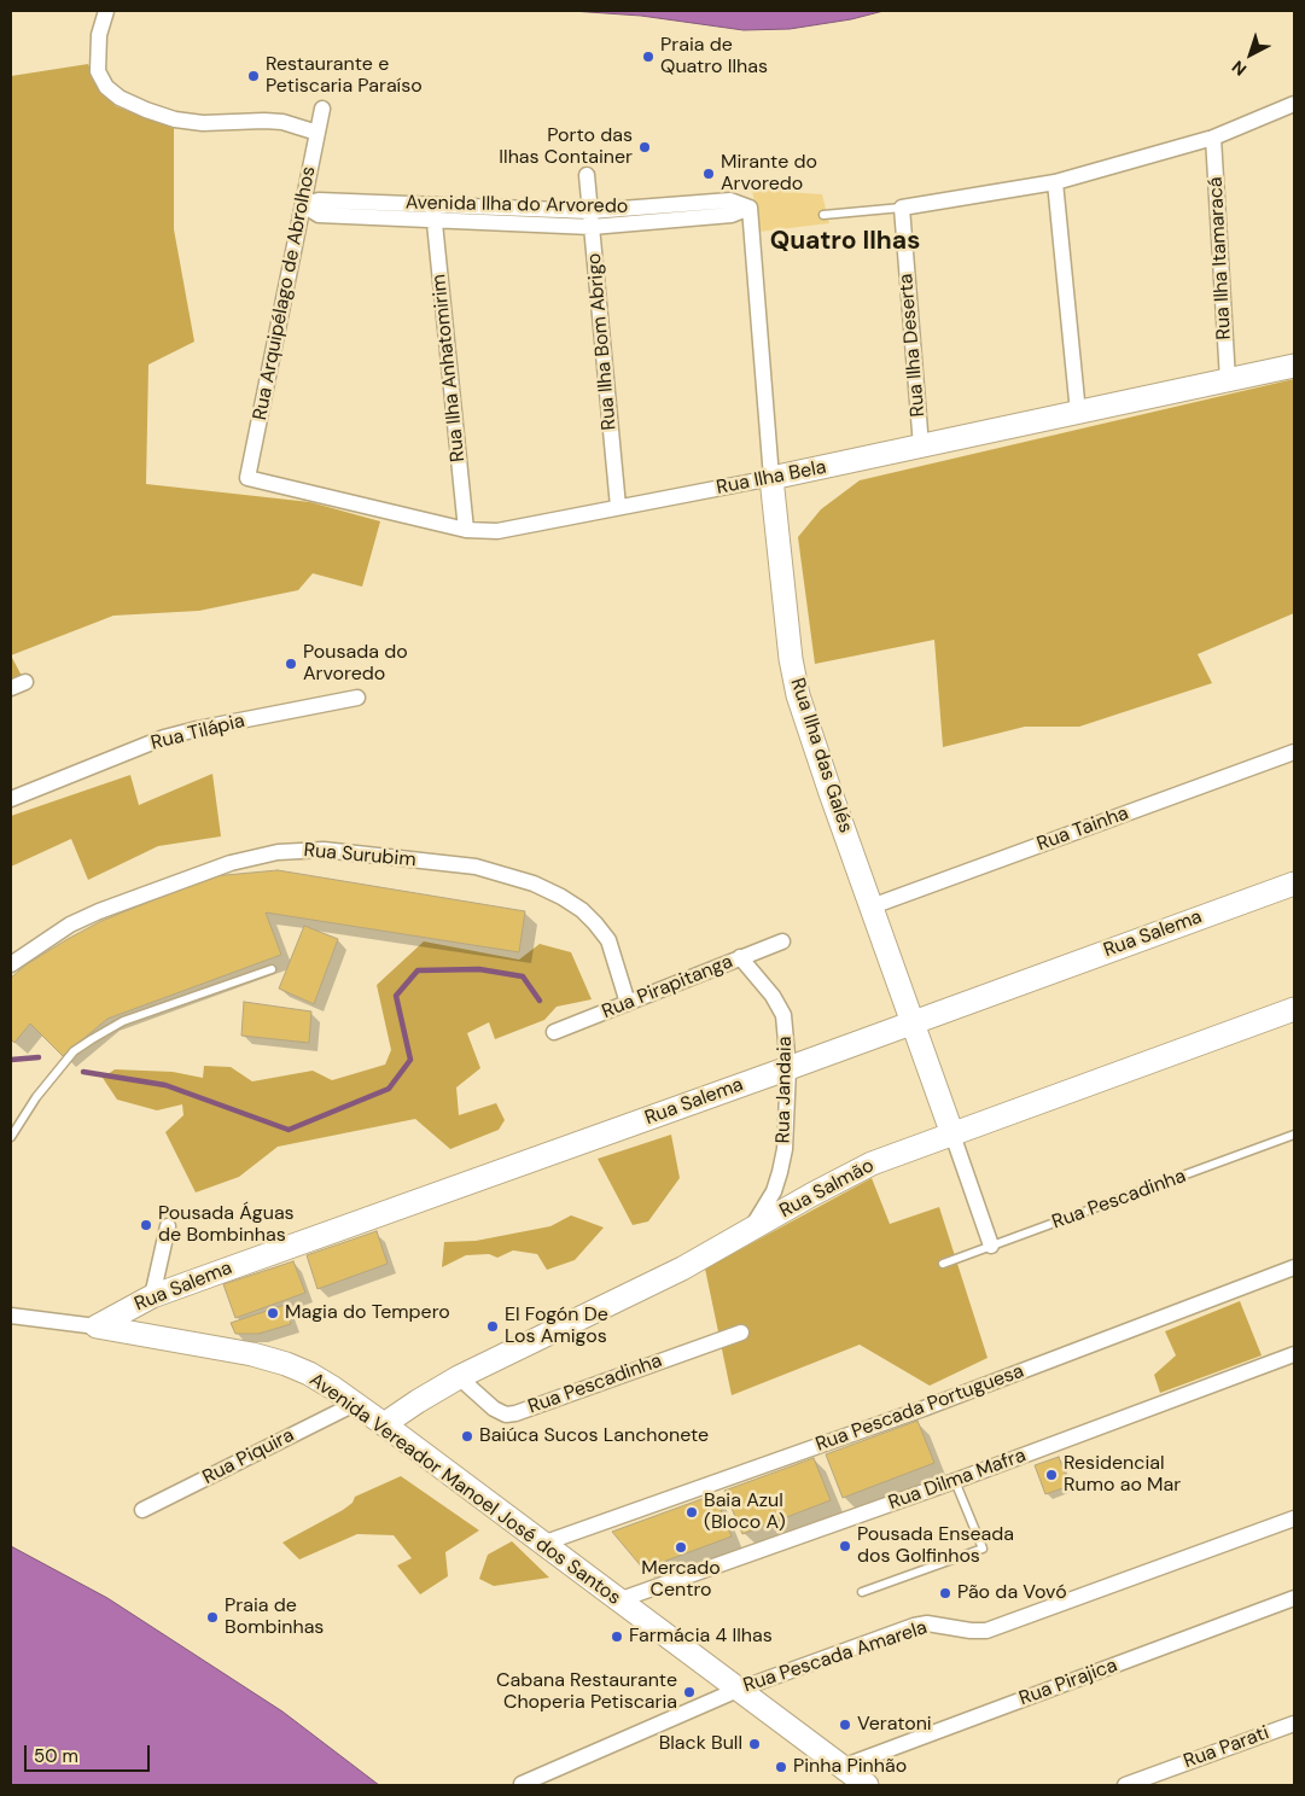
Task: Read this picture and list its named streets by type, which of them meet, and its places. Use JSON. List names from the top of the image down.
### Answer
{
  "streets": {
    "main road": [
      "Rua Ilha Bela",
      "Rua Ilha das Galés",
      "Rua Salema",
      "Rua Salmão",
      "Avenida Vereador Manoel José dos Santos"
    ],
    "street": [
      "Avenida Ilha do Arvoredo",
      "Rua Ilha Itamaracá",
      "Rua Arquipélago de Abrolhos",
      "Rua Ilha Bom Abrigo",
      "Rua Ilha Deserta",
      "Rua Ilha Anhatomirim",
      "Rua Tilápia",
      "Rua Tainha",
      "Rua Surubim",
      "Rua Pirapitanga",
      "Rua Jandaia",
      "Rua Pescadinha",
      "Rua Pescada Portuguesa",
      "Rua Piquira",
      "Rua Dilma Mafra",
      "Rua Pescada Amarela",
      "Rua Pirajica",
      "Rua Parati"
    ]
  },
  "crossings": [
    ["Avenida Ilha do Arvoredo", "Rua Arquipélago de Abrolhos"],
    ["Avenida Ilha do Arvoredo", "Rua Ilha Bom Abrigo"],
    ["Avenida Ilha do Arvoredo", "Rua Ilha Anhatomirim"],
    ["Avenida Ilha do Arvoredo", "Rua Ilha das Galés"],
    ["Rua Ilha Itamaracá", "Rua Ilha Bela"],
    ["Rua Arquipélago de Abrolhos", "Rua Ilha Bela"],
    ["Rua Ilha Bom Abrigo", "Rua Ilha Bela"],
    ["Rua Ilha Deserta", "Rua Ilha Bela"],
    ["Rua Ilha Anhatomirim", "Rua Ilha Bela"],
    ["Rua Ilha Bela", "Rua Ilha das Galés"],
    ["Rua Ilha das Galés", "Rua Tainha"],
    ["Rua Ilha das Galés", "Rua Salema"],
    ["Rua Ilha das Galés", "Rua Salmão"],
    ["Rua Ilha das Galés", "Rua Pescadinha"],
    ["Rua Surubim", "Rua Pirapitanga"],
    ["Rua Salema", "Rua Jandaia"],
    ["Rua Salema", "Avenida Vereador Manoel José dos Santos"],
    ["Rua Pirapitanga", "Rua Jandaia"],
    ["Rua Jandaia", "Rua Salmão"],
    ["Rua Salmão", "Rua Pescadinha"],
    ["Rua Salmão", "Avenida Vereador Manoel José dos Santos"],
    ["Rua Pescada Portuguesa", "Avenida Vereador Manoel José dos Santos"],
    ["Rua Piquira", "Avenida Vereador Manoel José dos Santos"],
    ["Rua Dilma Mafra", "Avenida Vereador Manoel José dos Santos"],
    ["Avenida Vereador Manoel José dos Santos", "Rua Pescada Amarela"],
    ["Avenida Vereador Manoel José dos Santos", "Rua Pirajica"]
  ],
  "districts": ["Quatro Ilhas"],
  "places": [
    "Praia de Quatro Ilhas",
    "Restaurante e Petiscaria Paraíso",
    "Porto das Ilhas Container",
    "Mirante do Arvoredo",
    "Pousada do Arvoredo",
    "Pousada Águas de Bombinhas",
    "Magia do Tempero",
    "El Fogón De Los Amigos",
    "Baiúca Sucos Lanchonete",
    "Residencial Rumo ao Mar",
    "Baia Azul (Bloco A)",
    "Pousada Enseada dos Golfinhos",
    "Mercado Centro",
    "Pão da Vovó",
    "Praia de Bombinhas",
    "Farmácia 4 Ilhas",
    "Cabana Restaurante Choperia Petiscaria",
    "Veratoni",
    "Black Bull",
    "Pinha Pinhão"
  ],
  "scale_bar": "50 m",
  "north": "bottom left"
}
